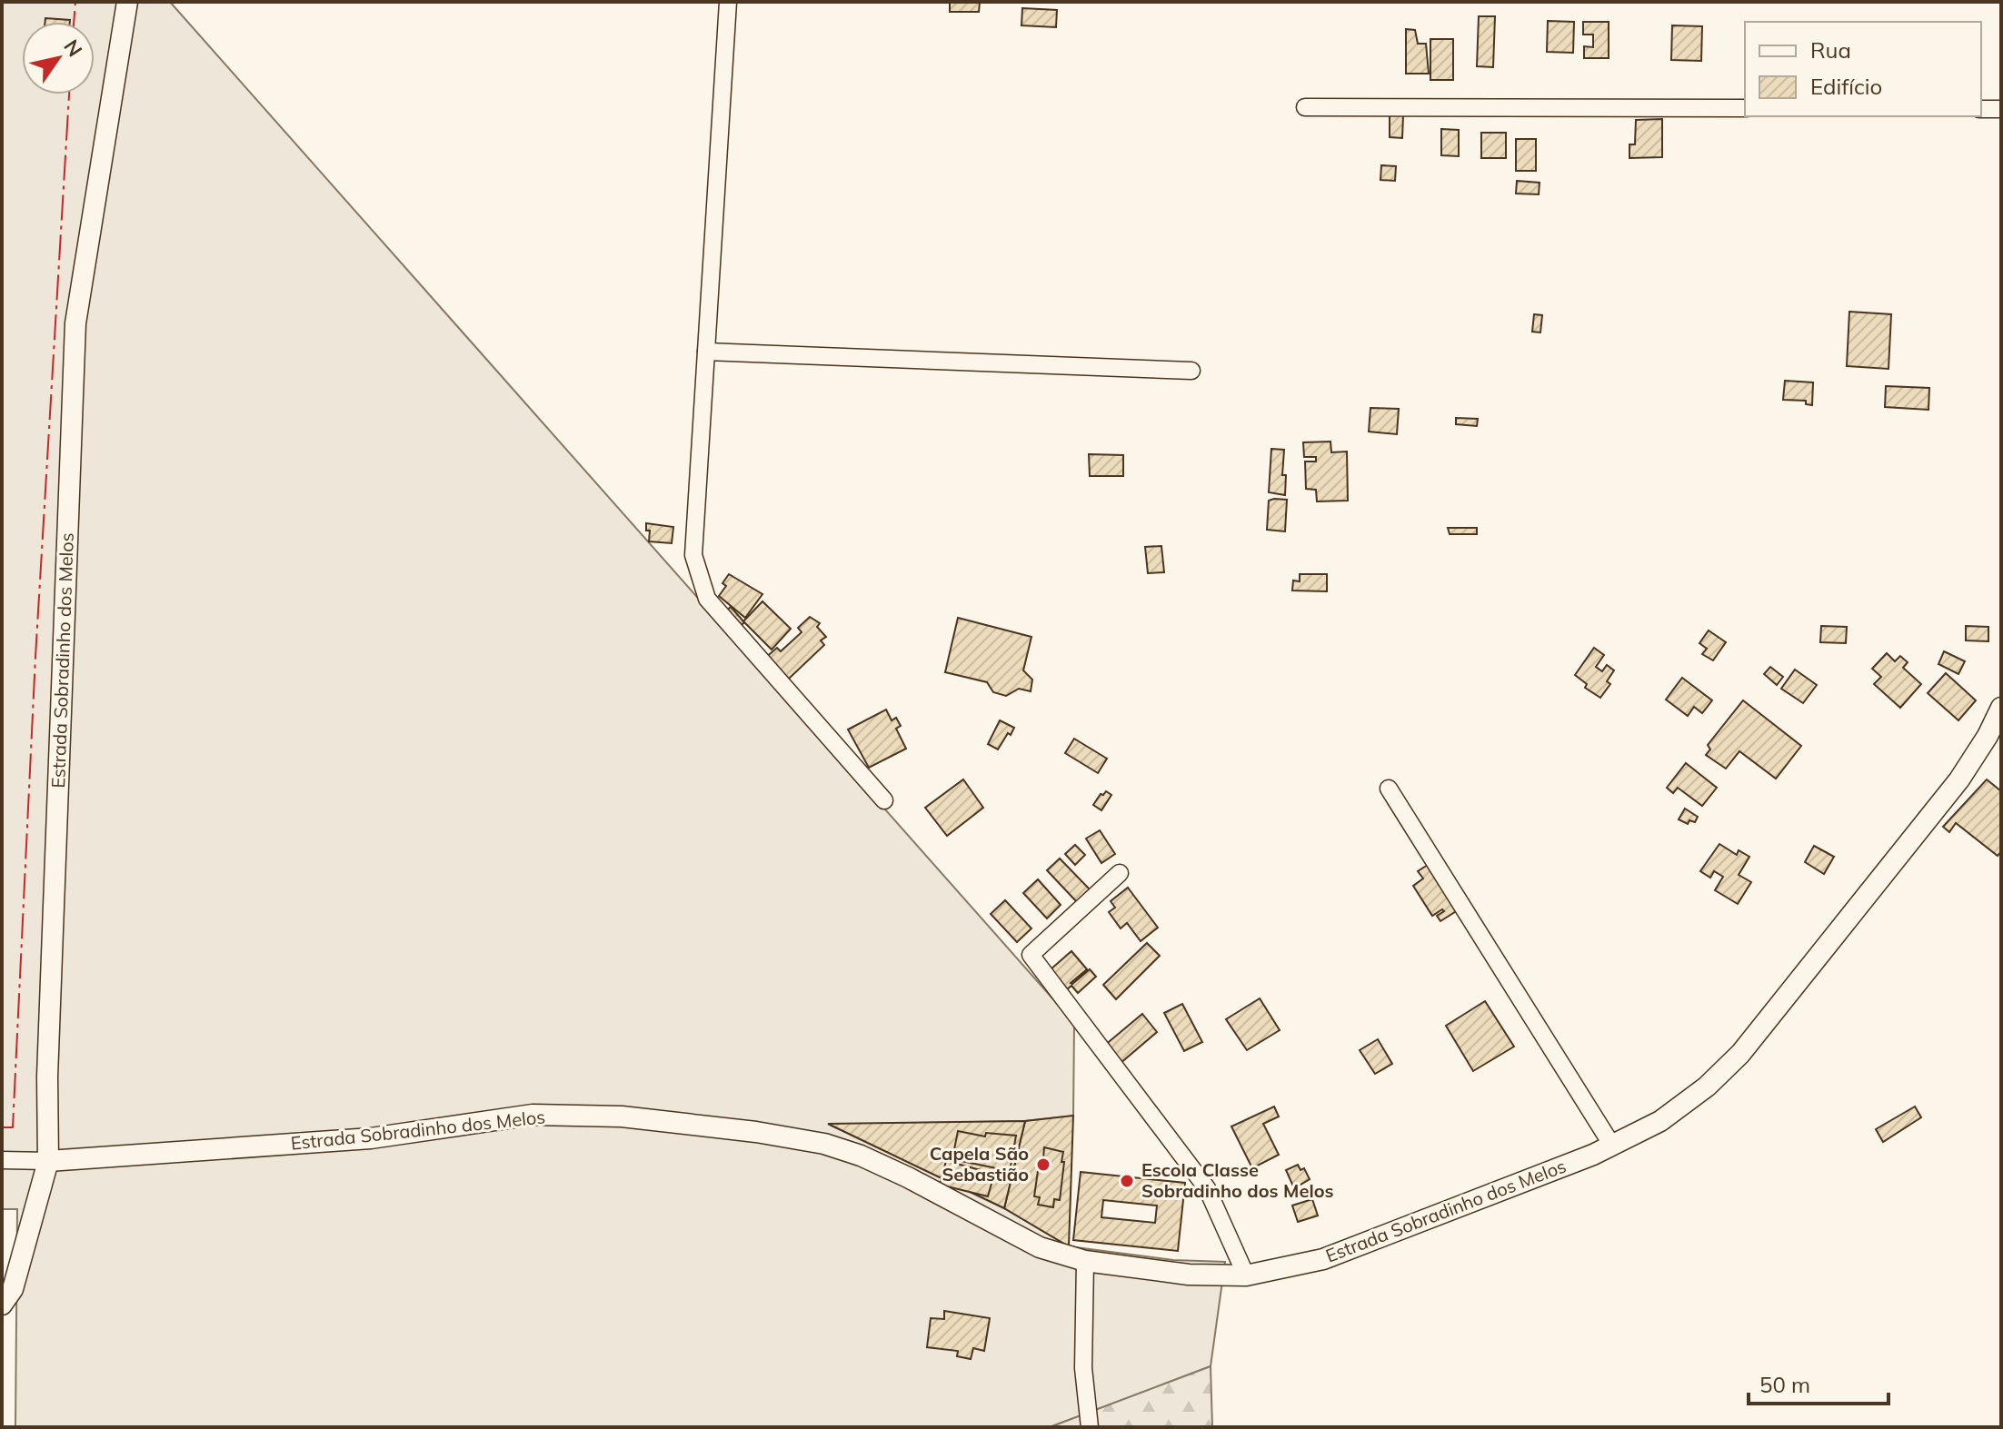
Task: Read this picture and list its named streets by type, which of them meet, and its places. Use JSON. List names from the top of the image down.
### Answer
{
  "streets": {
    "street": ["Estrada Sobradinho dos Melos"]
  },
  "places": ["Capela São Sebastião", "Escola Classe Sobradinho dos Melos"],
  "legend": ["Rua", "Edifício"],
  "scale_bar": "50 m",
  "north": "top right"
}
